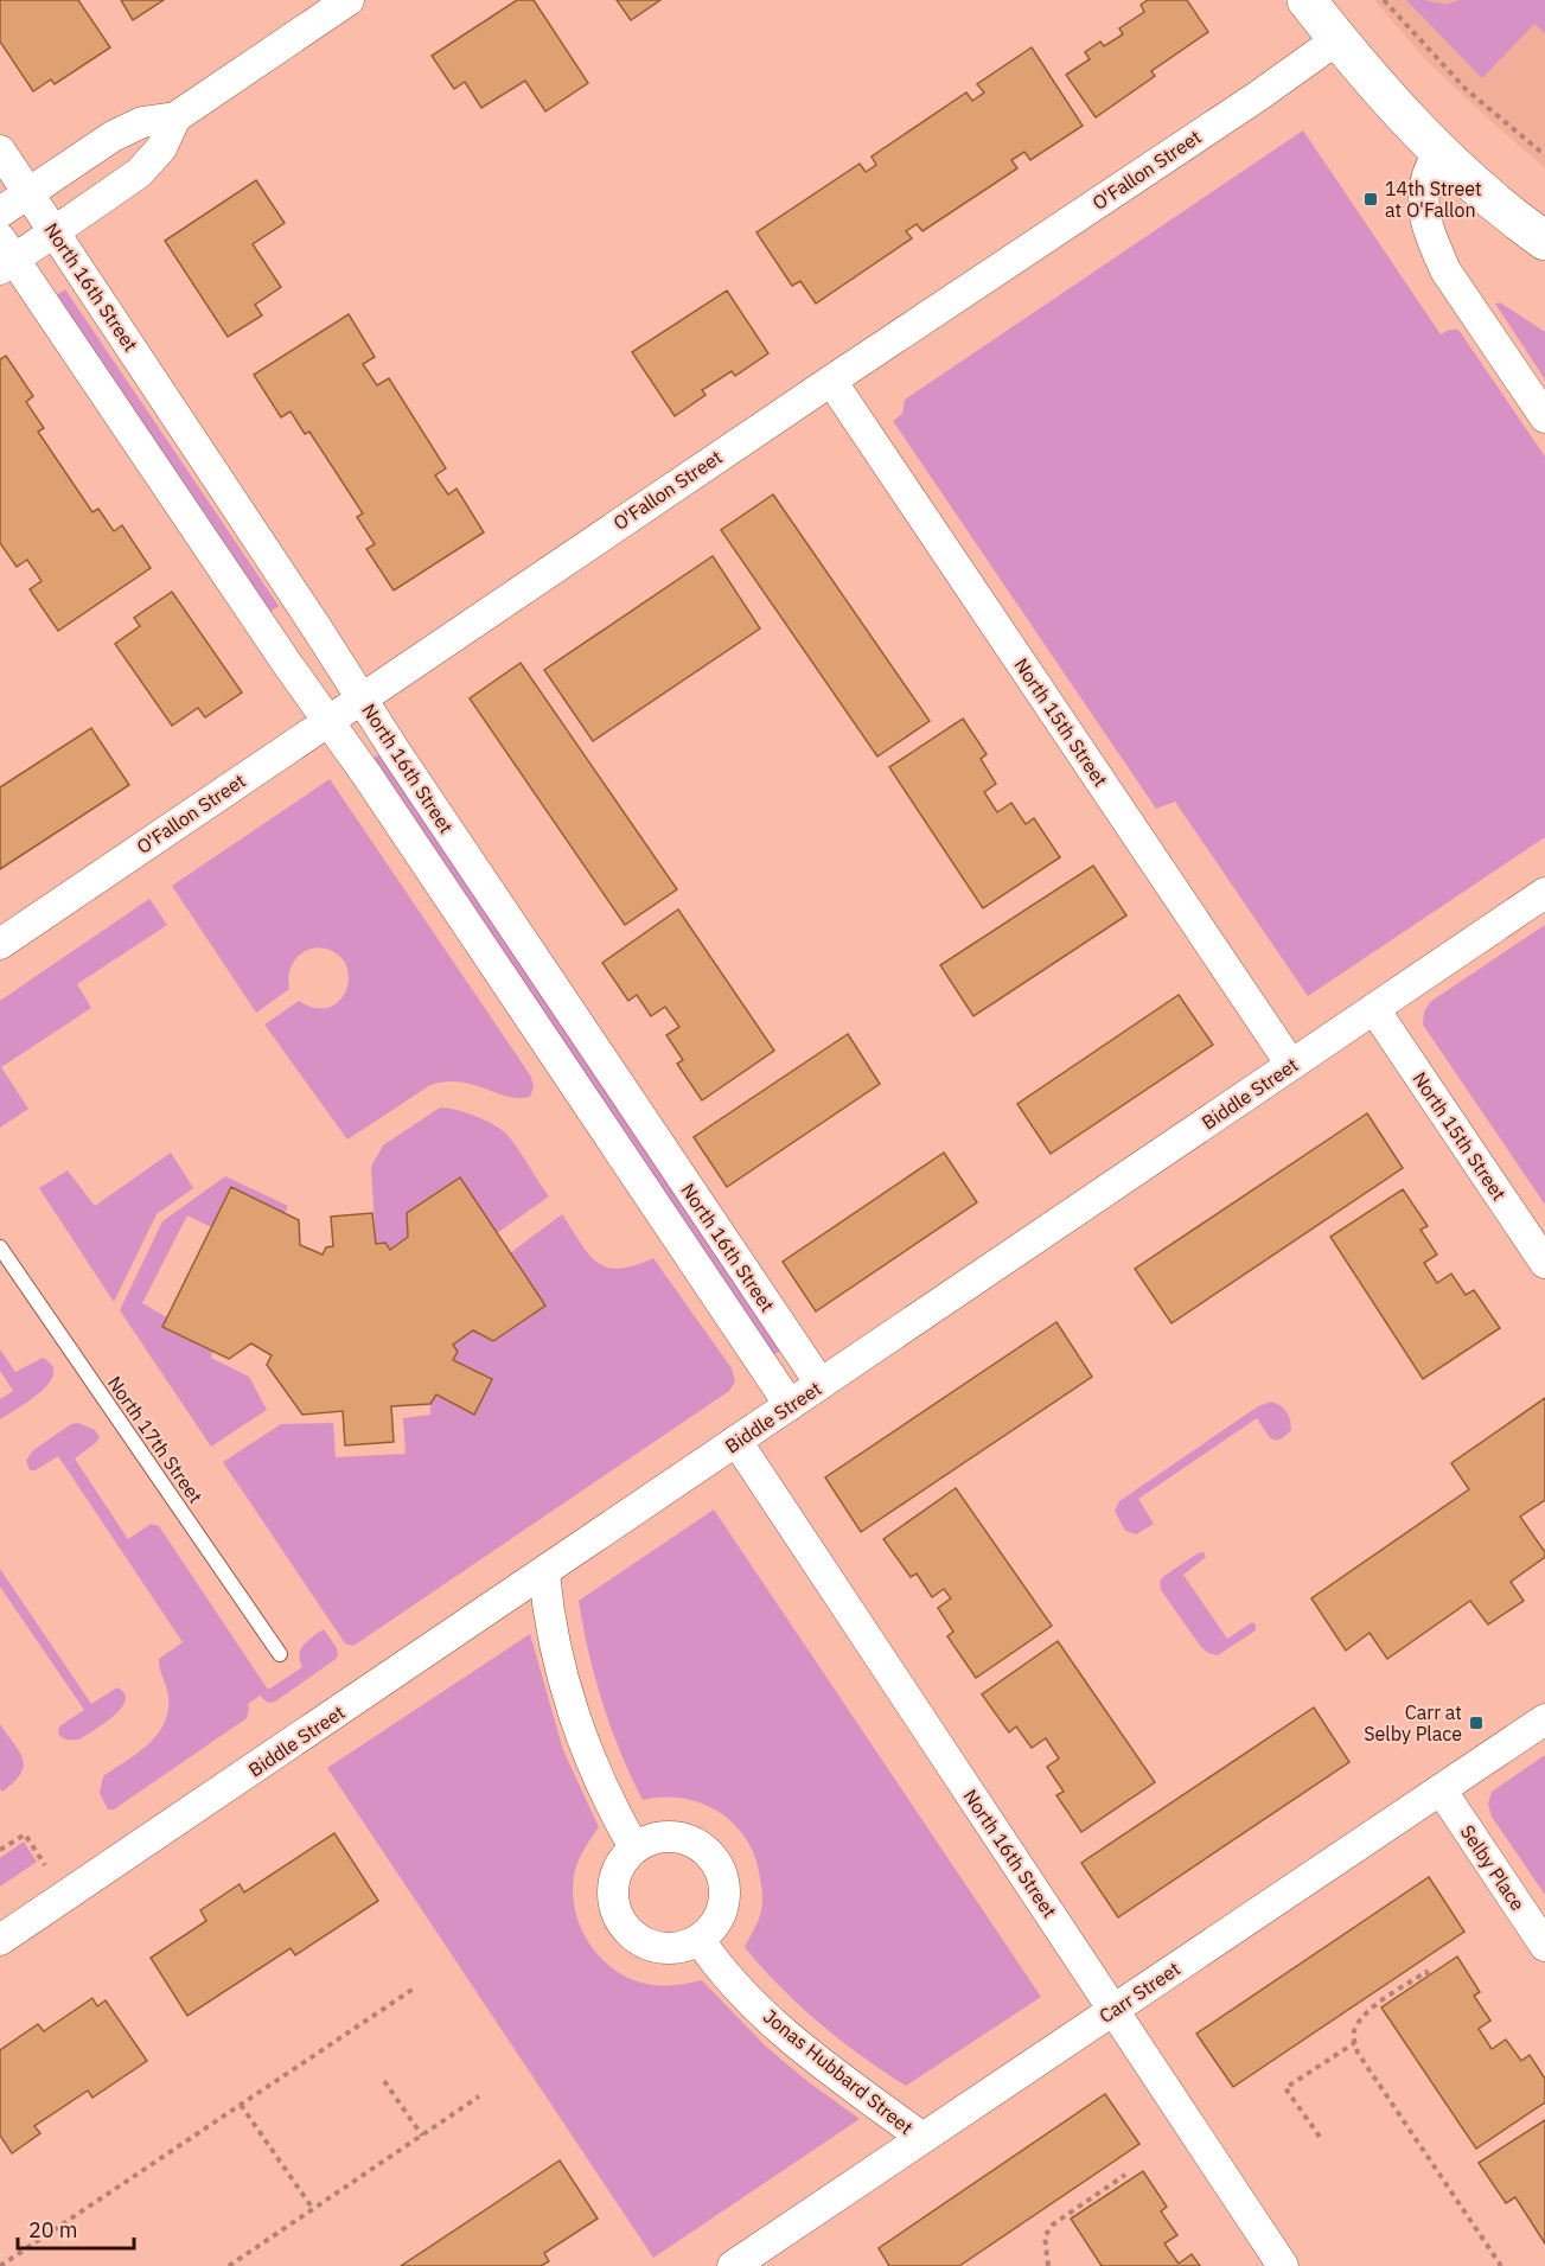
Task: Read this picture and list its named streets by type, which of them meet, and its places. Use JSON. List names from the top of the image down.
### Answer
{
  "streets": {
    "street": [
      "O'Fallon Street",
      "North 16th Street",
      "North 15th Street",
      "Biddle Street",
      "Selby Place",
      "Carr Street",
      "Jonas Hubbard Street"
    ],
    "lane": ["North 17th Street"]
  },
  "crossings": [
    ["O'Fallon Street", "North 16th Street"],
    ["O'Fallon Street", "North 15th Street"],
    ["North 16th Street", "Biddle Street"],
    ["North 16th Street", "Carr Street"],
    ["North 15th Street", "Biddle Street"],
    ["Selby Place", "Carr Street"],
    ["Carr Street", "Jonas Hubbard Street"]
  ],
  "places": {
    "transit": ["14th Street at O'Fallon", "Carr at Selby Place"]
  },
  "scale_bar": "20 m"
}
